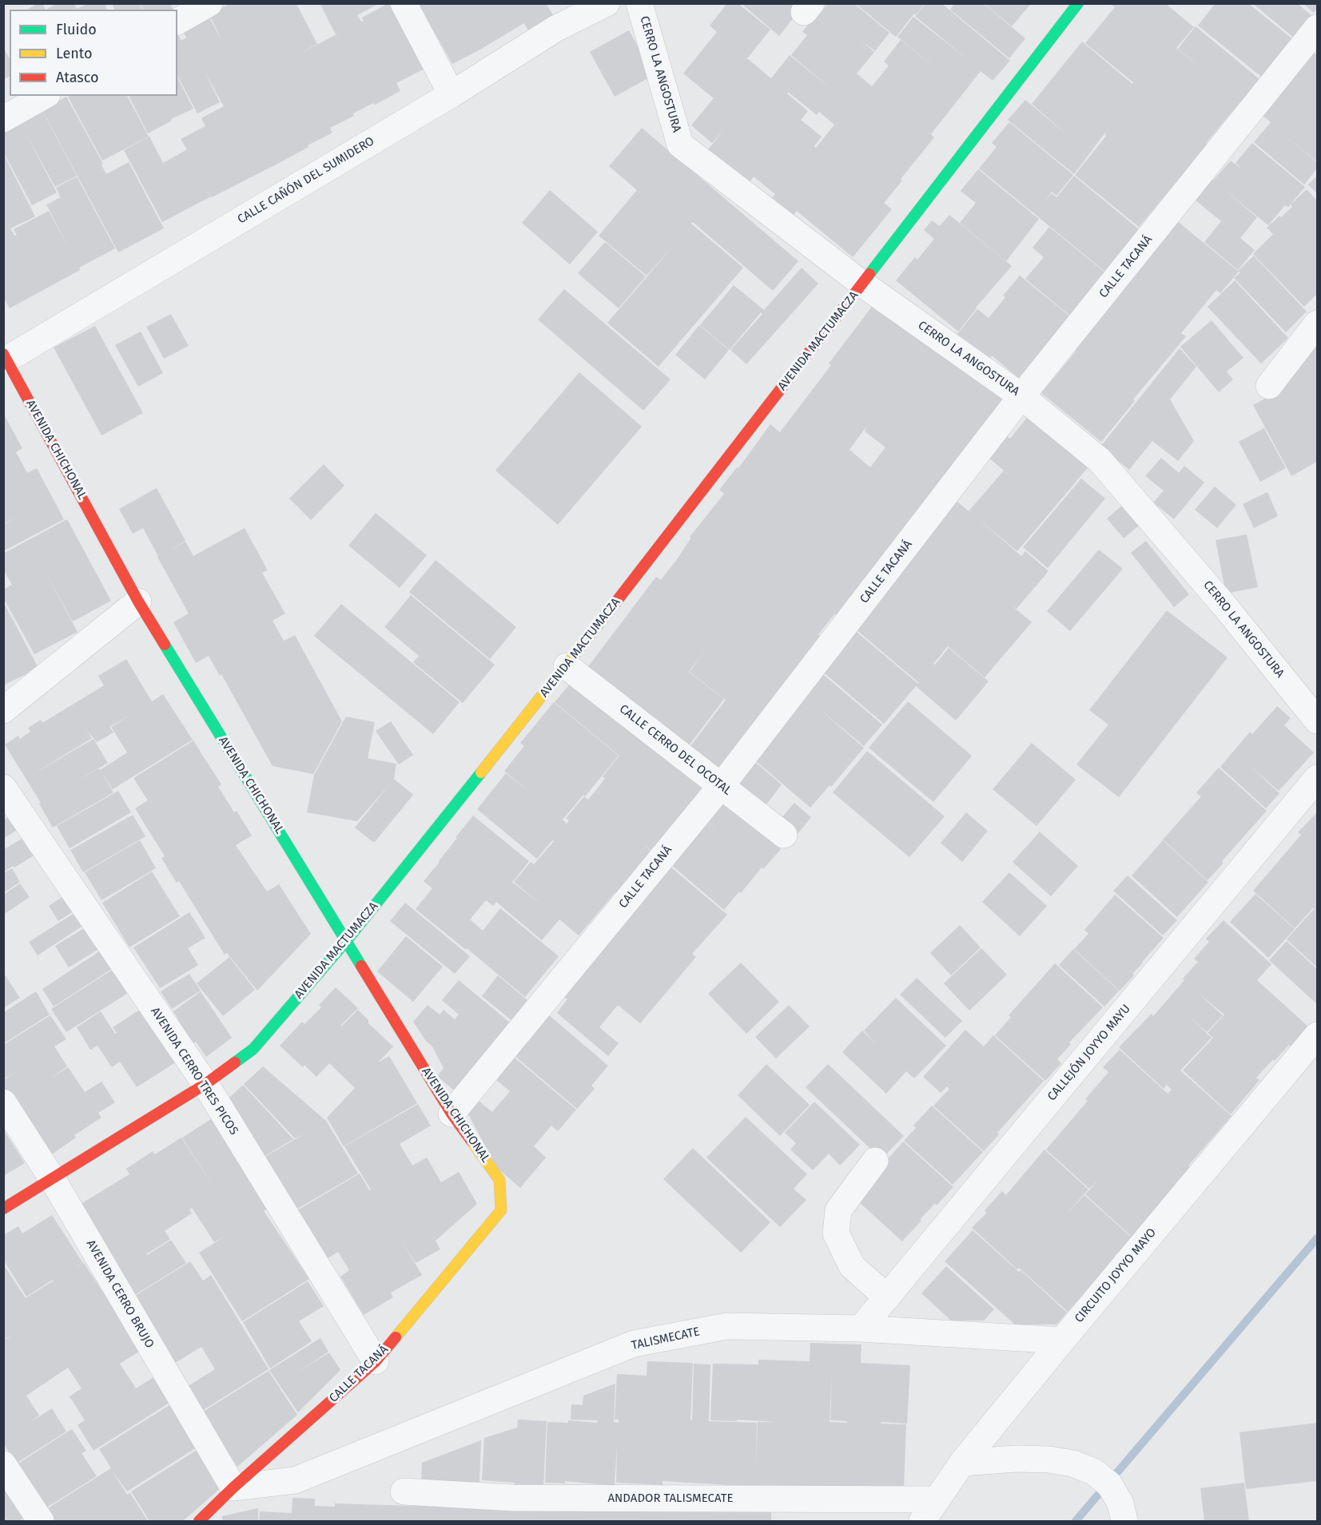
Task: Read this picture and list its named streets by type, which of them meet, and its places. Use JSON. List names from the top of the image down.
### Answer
{
  "streets": {
    "street": [
      "CERRO LA ANGOSTURA",
      "CALLE CAÑÓN DEL SUMIDERO",
      "CALLE TACANÁ",
      "AVENIDA MACTUMACZA",
      "AVENIDA CHICHONAL",
      "CALLE CERRO DEL OCOTAL",
      "CALLEJÓN JOYYO MAYU",
      "AVENIDA CERRO TRES PICOS",
      "CIRCUITO JOYYO MAYO",
      "AVENIDA CERRO BRUJO",
      "TALISMECATE",
      "ANDADOR TALISMECATE"
    ]
  },
  "crossings": [
    ["CERRO LA ANGOSTURA", "CALLE TACANÁ"],
    ["CERRO LA ANGOSTURA", "AVENIDA MACTUMACZA"],
    ["CALLE CAÑÓN DEL SUMIDERO", "AVENIDA CHICHONAL"],
    ["CALLE TACANÁ", "AVENIDA CHICHONAL"],
    ["CALLE TACANÁ", "CALLE CERRO DEL OCOTAL"],
    ["CALLE TACANÁ", "AVENIDA CERRO TRES PICOS"],
    ["CALLE TACANÁ", "AVENIDA CERRO BRUJO"],
    ["CALLE TACANÁ", "TALISMECATE"],
    ["AVENIDA MACTUMACZA", "AVENIDA CHICHONAL"],
    ["AVENIDA MACTUMACZA", "CALLE CERRO DEL OCOTAL"],
    ["AVENIDA MACTUMACZA", "AVENIDA CERRO TRES PICOS"],
    ["AVENIDA MACTUMACZA", "AVENIDA CERRO BRUJO"],
    ["CALLEJÓN JOYYO MAYU", "TALISMECATE"],
    ["CIRCUITO JOYYO MAYO", "TALISMECATE"],
    ["CIRCUITO JOYYO MAYO", "ANDADOR TALISMECATE"],
    ["AVENIDA CERRO BRUJO", "TALISMECATE"]
  ],
  "legend": ["Fluido", "Lento", "Atasco"]
}
